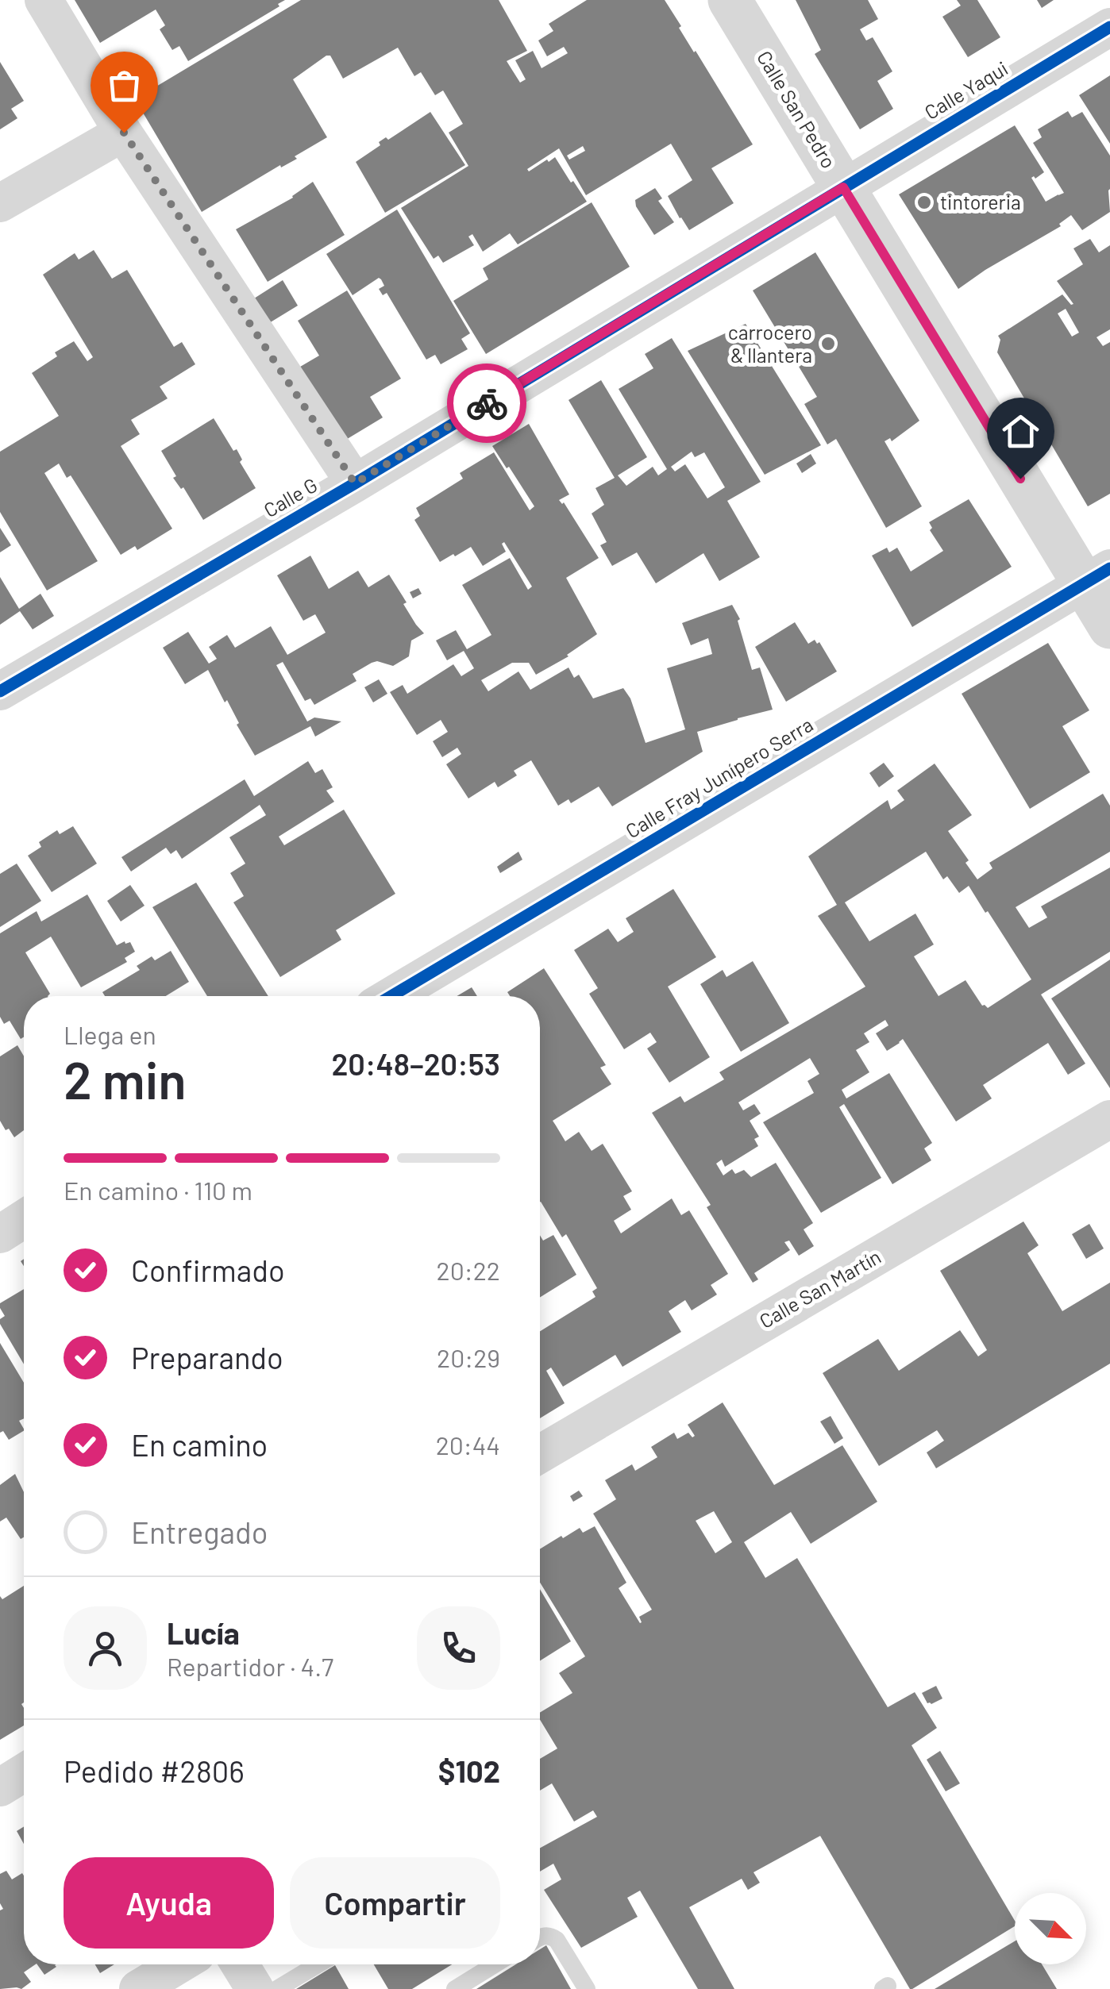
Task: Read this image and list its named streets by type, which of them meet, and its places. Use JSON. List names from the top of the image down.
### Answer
{
  "streets": {
    "street": [
      "Calle Yaqui",
      "Calle San Pedro",
      "Calle G",
      "Calle Fray Junípero Serra",
      "Calle San Martín"
    ]
  },
  "crossings": [
    ["Calle Yaqui", "Calle San Pedro"],
    ["Calle Yaqui", "Calle G"],
    ["Calle San Pedro", "Calle G"],
    ["Calle San Pedro", "Calle Fray Junípero Serra"]
  ],
  "places": ["tintoreria", "carrocero & llantera"],
  "north": "bottom right",
  "page": {
    "heading": ["2 min", "Llega en", "20:48–20:53"],
    "panel": [
      "Lucía",
      "Repartidor · 4.7",
      "Pedido #2806",
      "$102"
    ],
    "bar": "En camino · 110 m",
    "list": [
      ["Confirmado", "20:22"],
      ["Preparando", "20:29"],
      ["En camino", "20:44"],
      "Entregado"
    ],
    "buttons": ["Ayuda", "Compartir"]
  }
}
